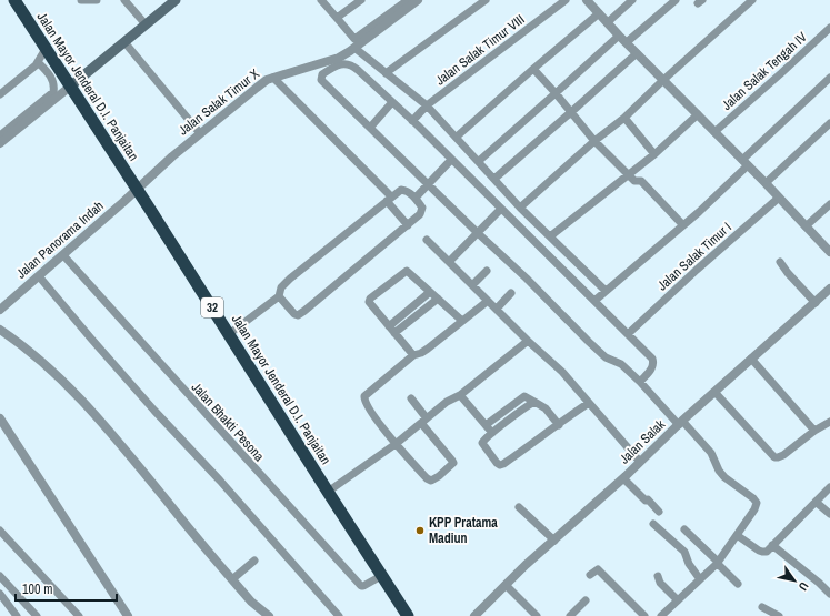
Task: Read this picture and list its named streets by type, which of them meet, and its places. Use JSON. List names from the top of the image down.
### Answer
{
  "streets": {
    "highway": ["Jalan Mayor Jenderal D.I. Panjaitan", "32"],
    "street": [
      "Jalan Salak Timur VIII",
      "Jalan Salak Tengah IV",
      "Jalan Salak Timur X",
      "Jalan Panorama Indah",
      "Jalan Salak Timur I",
      "Jalan Bhakti Pesona",
      "Jalan Salak"
    ]
  },
  "crossings": [
    ["Jalan Mayor Jenderal D.I. Panjaitan", "Jalan Salak Timur X"],
    ["Jalan Mayor Jenderal D.I. Panjaitan", "Jalan Panorama Indah"],
    ["Jalan Mayor Jenderal D.I. Panjaitan", "Jalan Bhakti Pesona"],
    ["Jalan Salak Timur X", "Jalan Panorama Indah"],
    ["Jalan Panorama Indah", "Jalan Bhakti Pesona"]
  ],
  "places": ["KPP Pratama Madiun"],
  "scale_bar": "100 m",
  "north": "bottom right"
}
